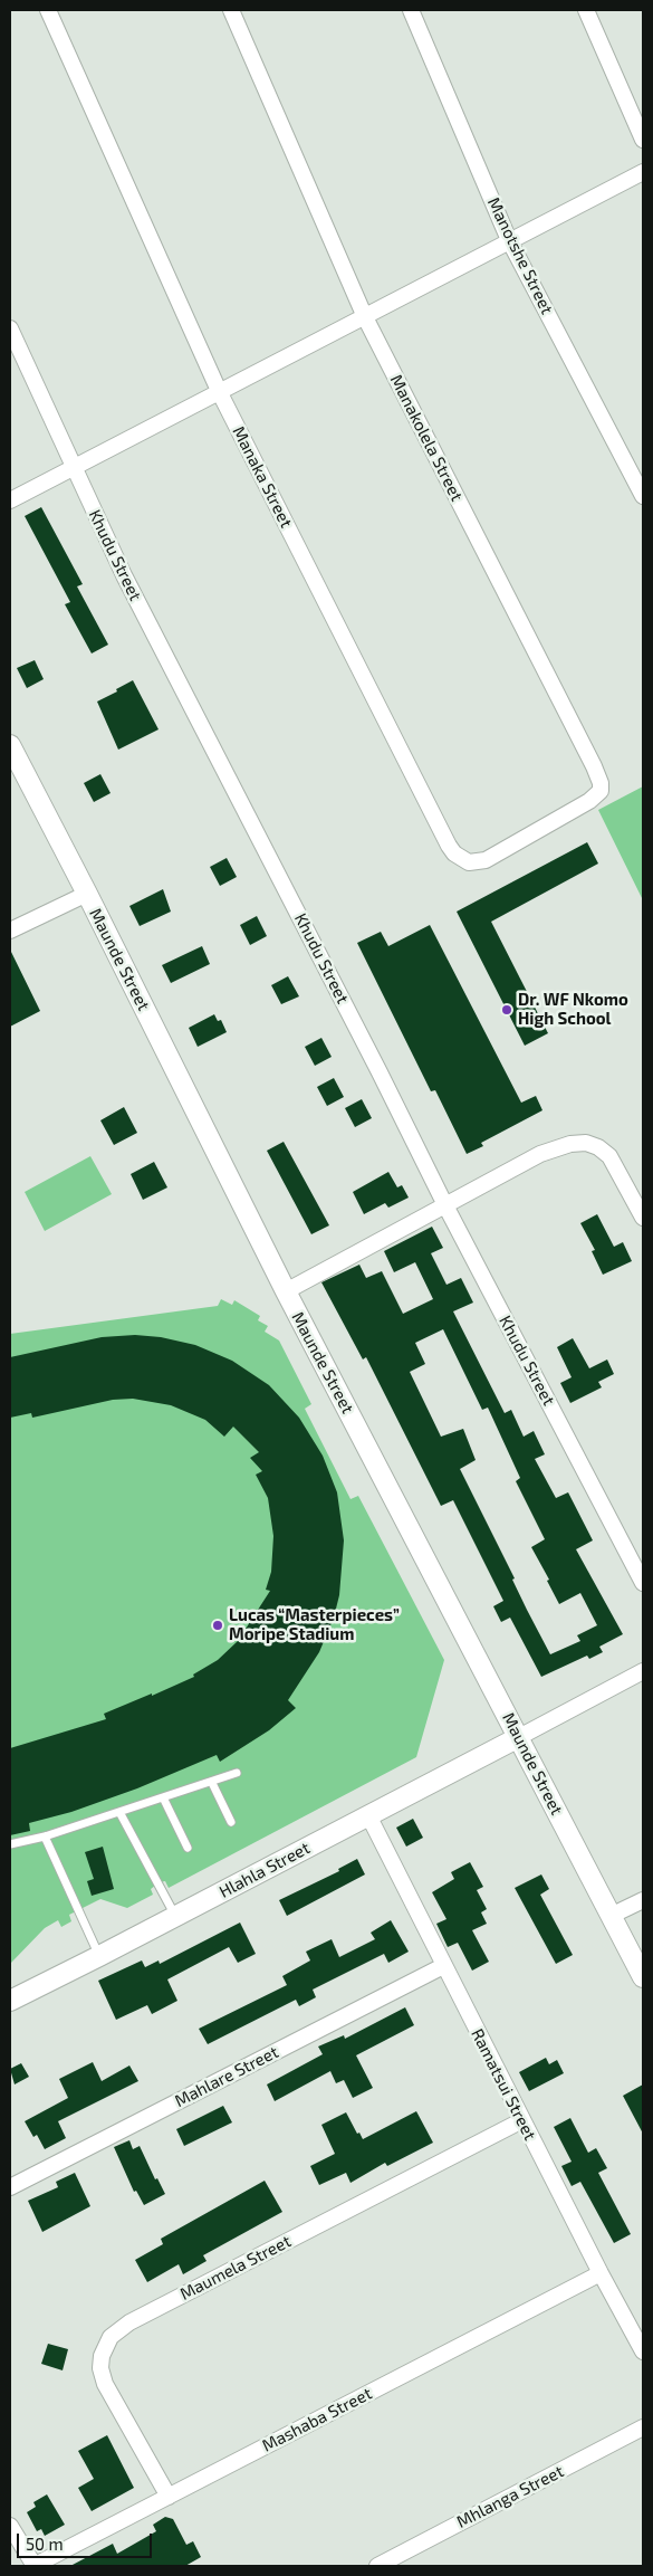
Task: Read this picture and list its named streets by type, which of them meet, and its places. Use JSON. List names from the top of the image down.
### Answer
{
  "streets": {
    "street": [
      "Manotshe Street",
      "Manakolela Street",
      "Manaka Street",
      "Khudu Street",
      "Maunde Street",
      "Hlahla Street",
      "Mahlare Street",
      "Ramatsui Street",
      "Maumela Street",
      "Mashaba Street",
      "Mhlanga Street"
    ]
  },
  "crossings": [
    ["Manakolela Street", "Manaka Street"],
    ["Maunde Street", "Hlahla Street"],
    ["Hlahla Street", "Ramatsui Street"],
    ["Mahlare Street", "Ramatsui Street"],
    ["Ramatsui Street", "Maumela Street"],
    ["Ramatsui Street", "Mashaba Street"],
    ["Maumela Street", "Mashaba Street"]
  ],
  "places": ["Dr. WF Nkomo High School", "Lucas “Masterpieces” Moripe Stadium"],
  "scale_bar": "50 m"
}
